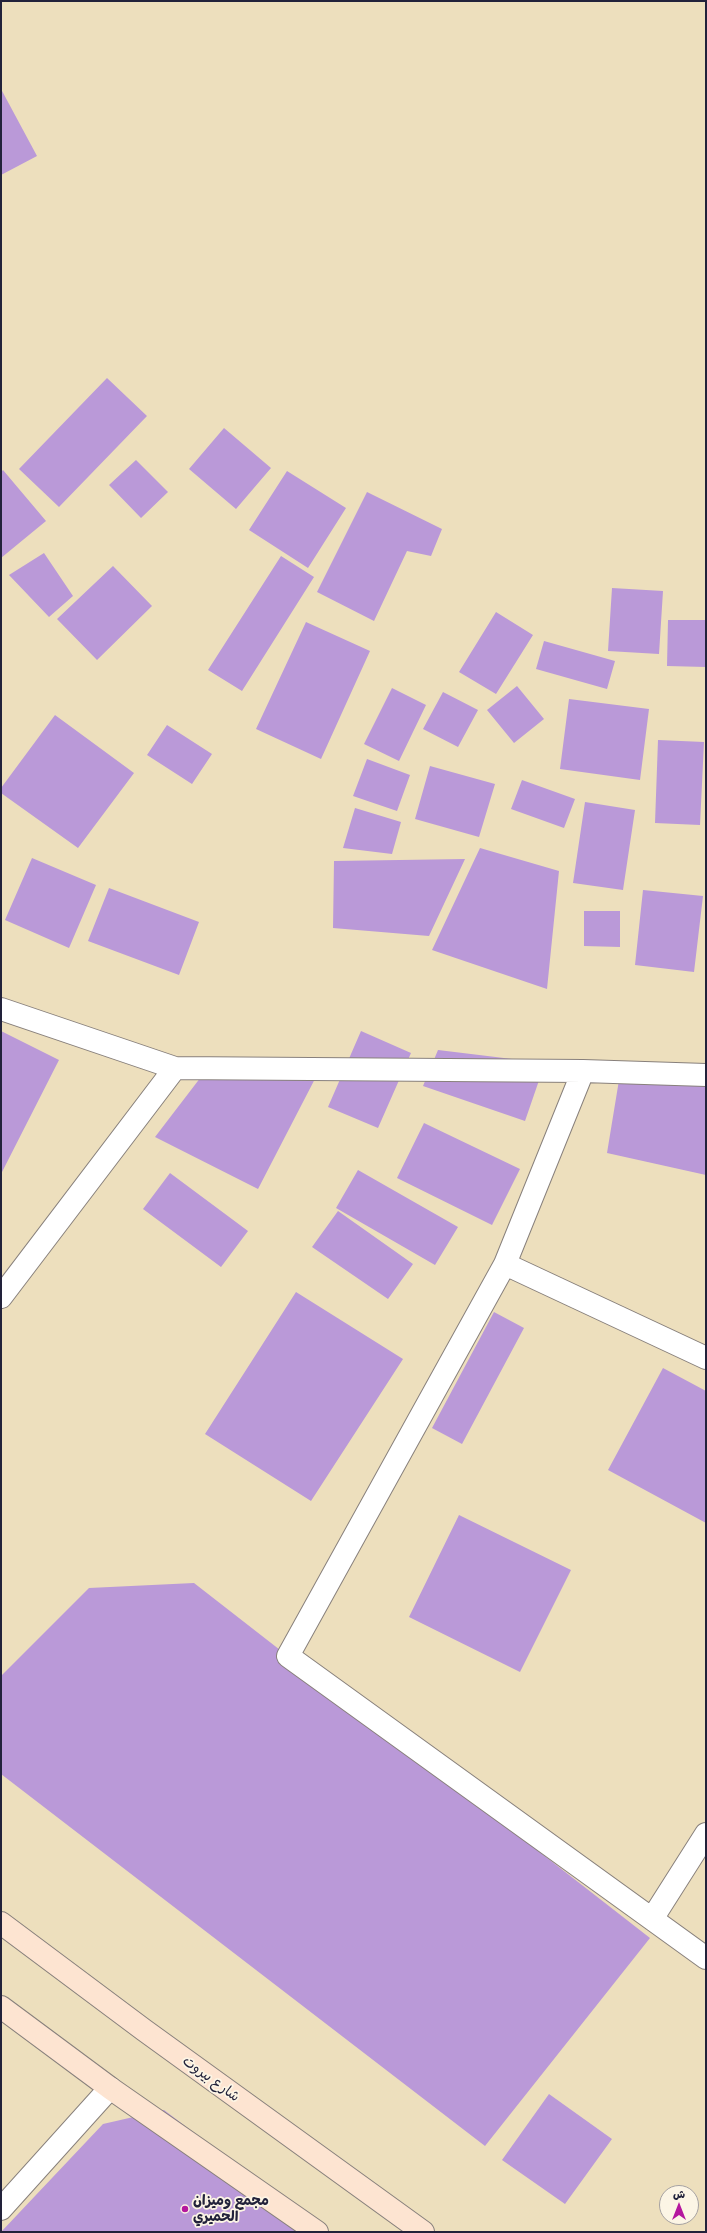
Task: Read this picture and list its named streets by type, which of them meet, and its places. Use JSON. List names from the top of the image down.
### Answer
{
  "streets": {
    "main road": ["شارع بيروت"]
  },
  "places": ["مجمع وميزان الحميري"],
  "north": "top"
}
